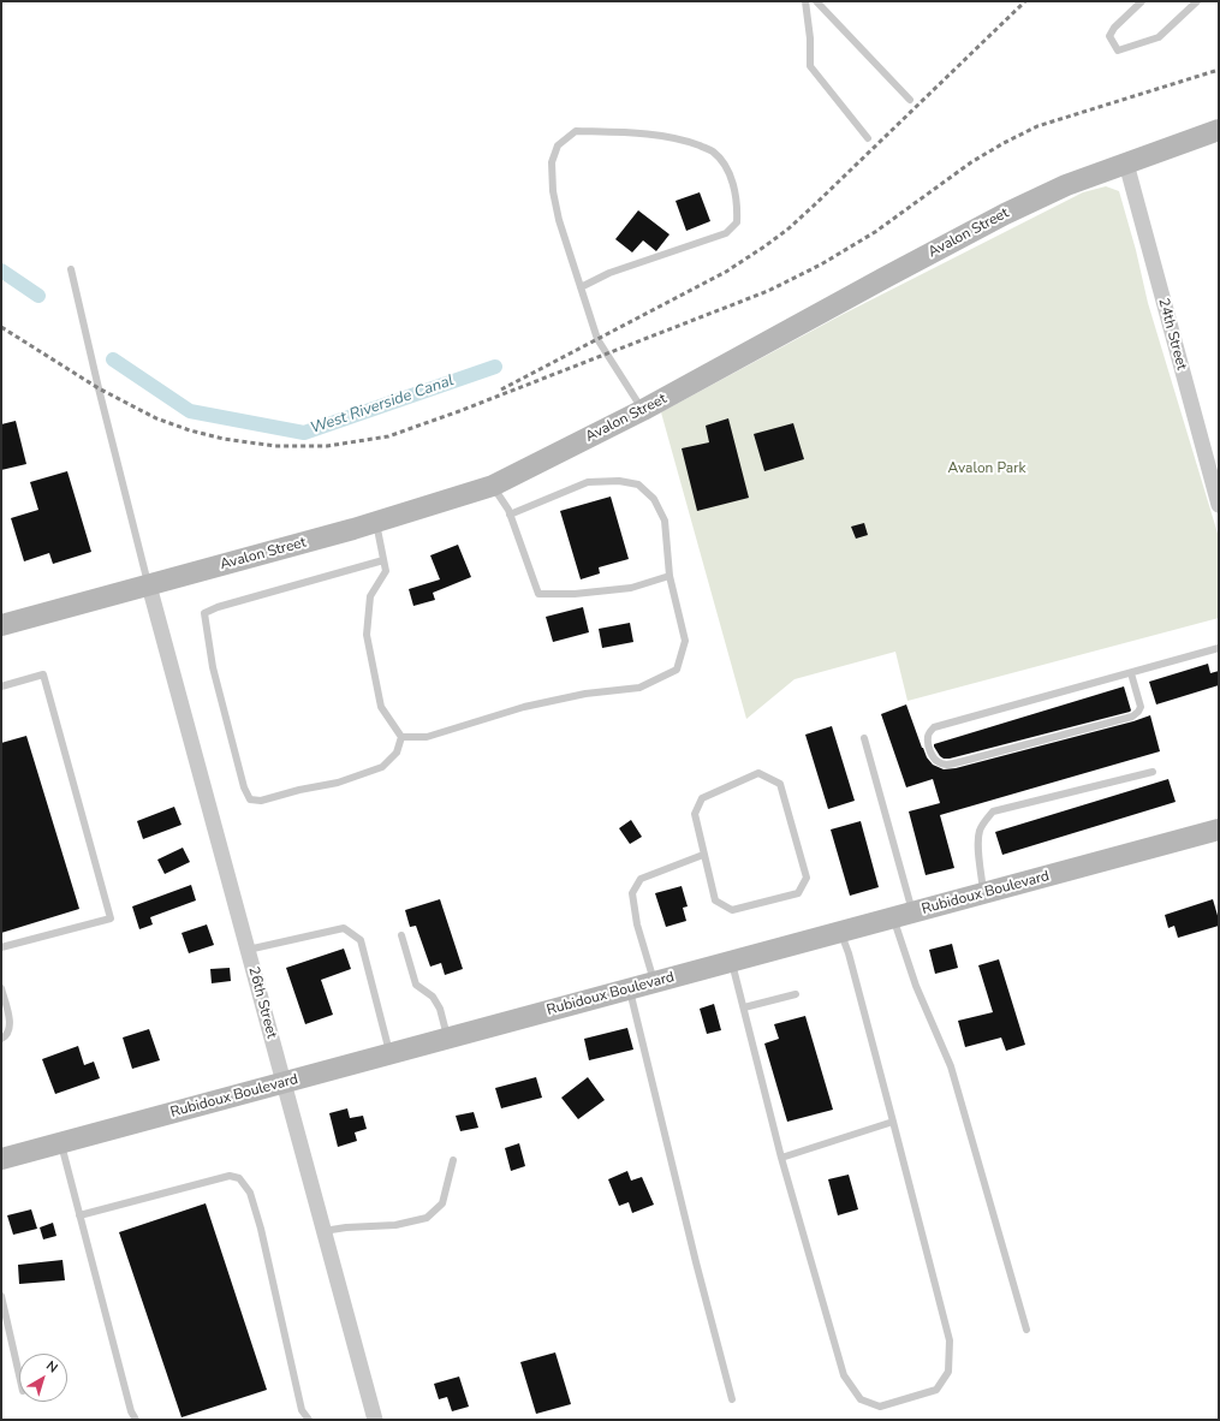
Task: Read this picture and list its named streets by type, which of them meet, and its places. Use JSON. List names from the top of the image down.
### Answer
{
  "streets": {
    "street": [
      "Avalon Street",
      "24th Street",
      "Rubidoux Boulevard",
      "26th Street"
    ]
  },
  "crossings": [
    ["Avalon Street", "24th Street"],
    ["Avalon Street", "26th Street"],
    ["Rubidoux Boulevard", "26th Street"]
  ],
  "water": ["West Riverside Canal"],
  "parks": ["Avalon Park"],
  "north": "top right"
}
